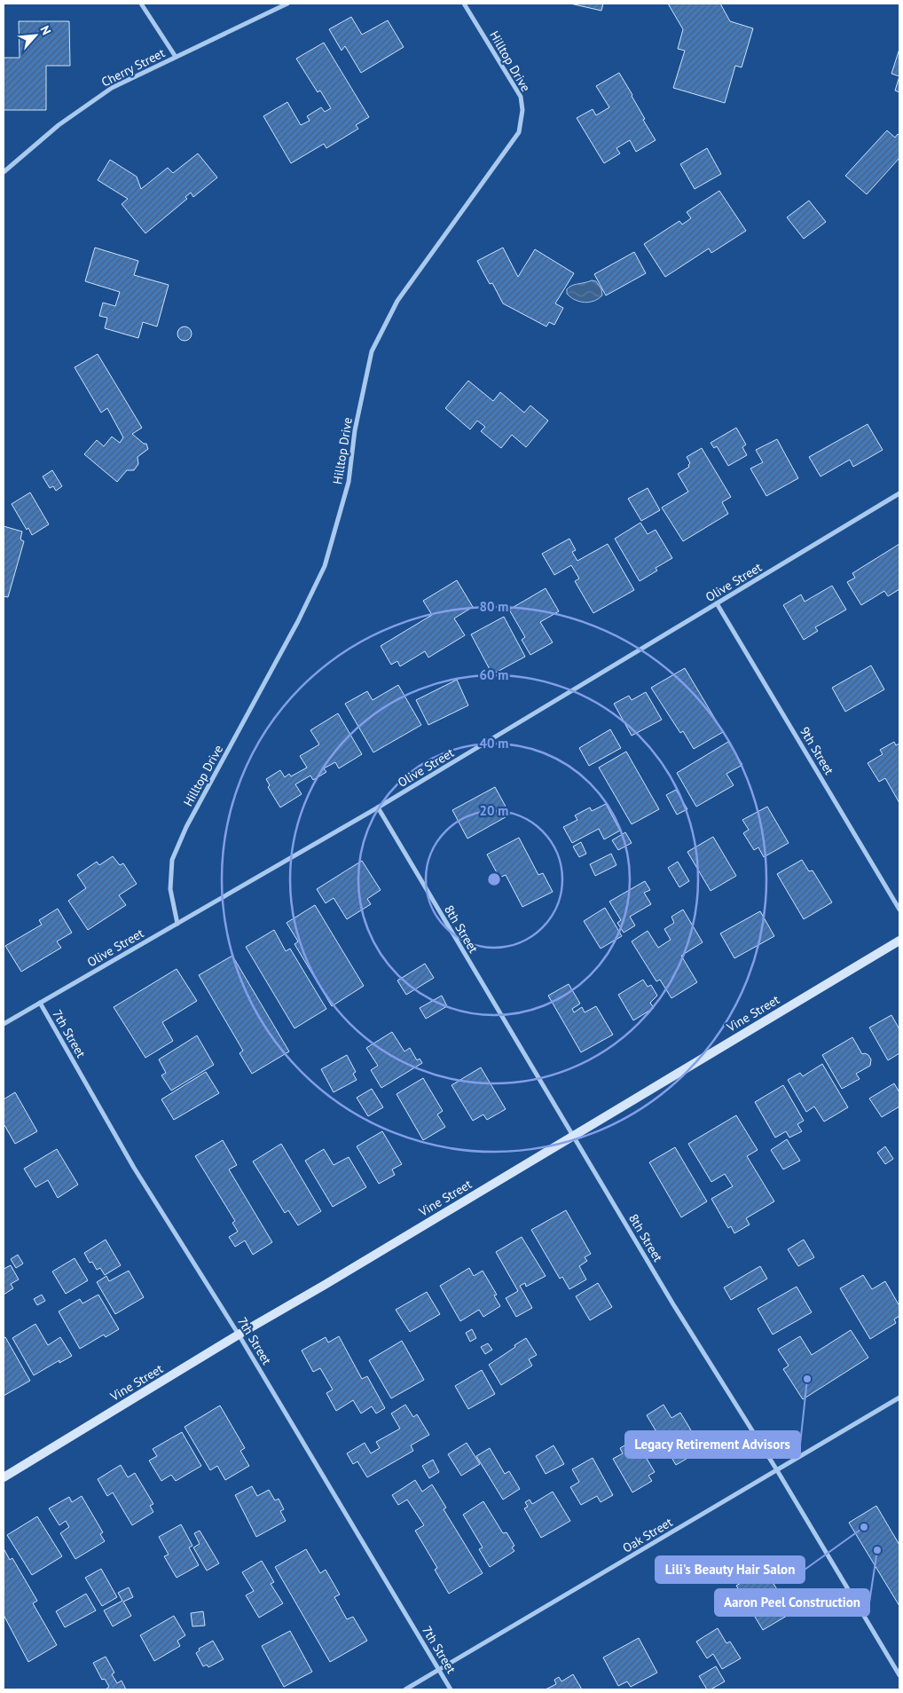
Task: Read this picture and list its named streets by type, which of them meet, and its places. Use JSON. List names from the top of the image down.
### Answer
{
  "streets": {
    "street": [
      "Hilltop Drive",
      "Cherry Street",
      "Olive Street",
      "9th Street",
      "8th Street",
      "Vine Street",
      "7th Street",
      "Oak Street"
    ]
  },
  "crossings": [
    ["Hilltop Drive", "Olive Street"],
    ["Olive Street", "9th Street"],
    ["Olive Street", "8th Street"],
    ["Olive Street", "7th Street"],
    ["8th Street", "Vine Street"],
    ["8th Street", "Oak Street"],
    ["Vine Street", "7th Street"],
    ["7th Street", "Oak Street"]
  ],
  "places": ["Legacy Retirement Advisors", "Lili's Beauty Hair Salon", "Aaron Peel Construction"],
  "north": "top right",
  "rings": [
    "80 m",
    "60 m",
    "40 m",
    "20 m"
  ]
}
